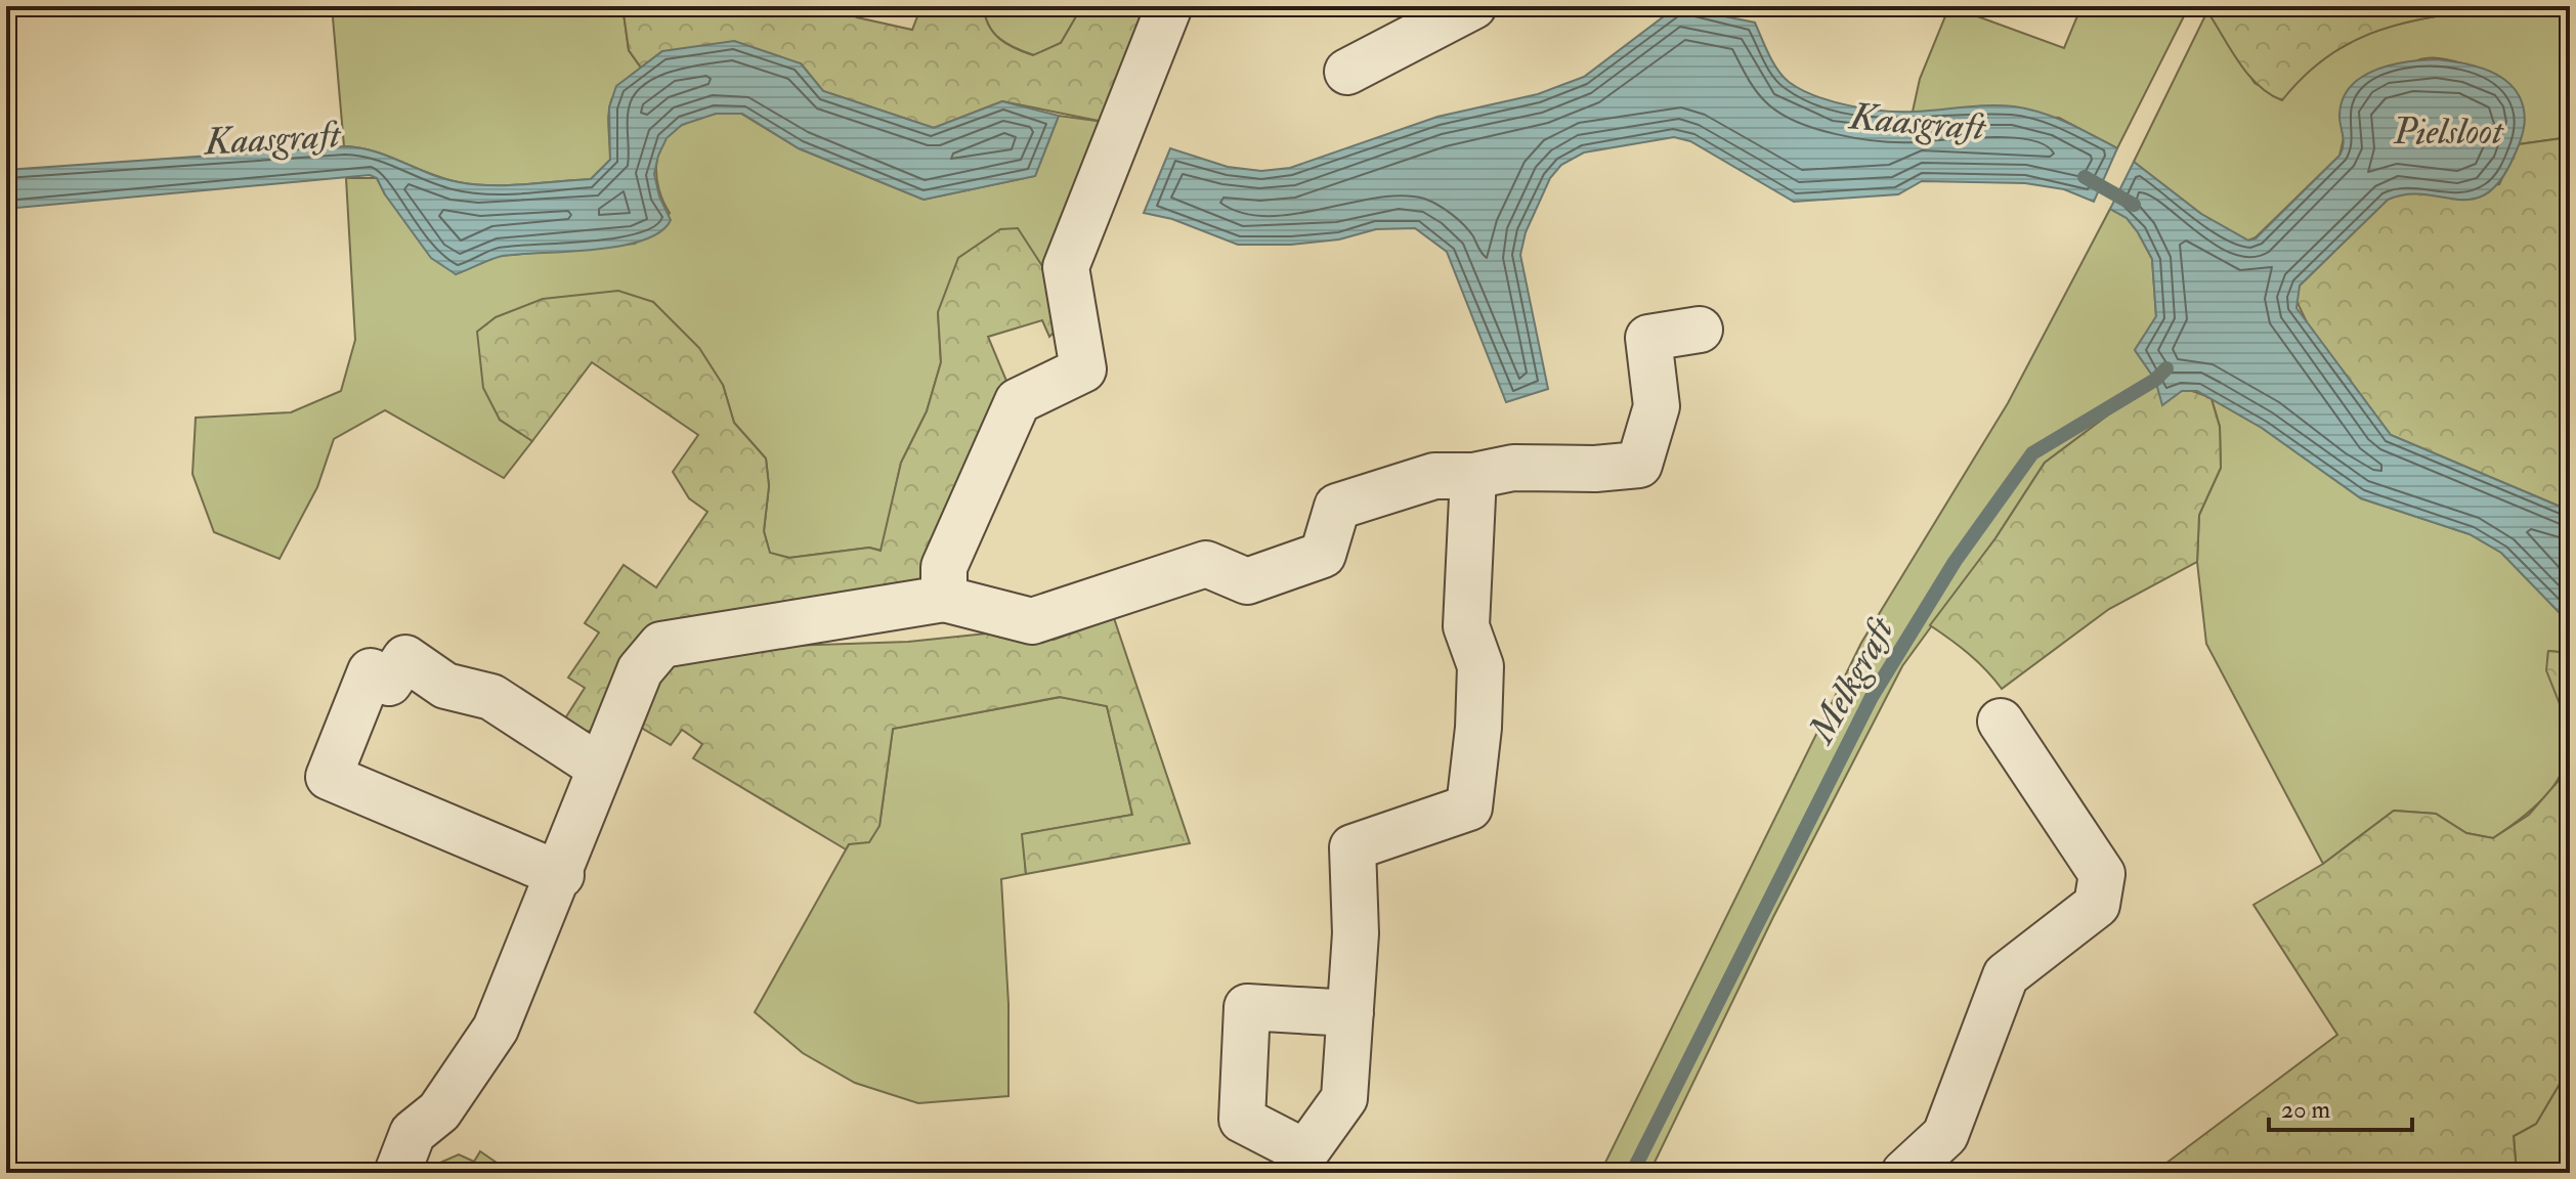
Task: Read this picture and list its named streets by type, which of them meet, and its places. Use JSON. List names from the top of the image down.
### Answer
{
  "water": ["Kaasgraft", "Pielsloot", "Melkgraft"],
  "scale_bar": "20 m"
}
